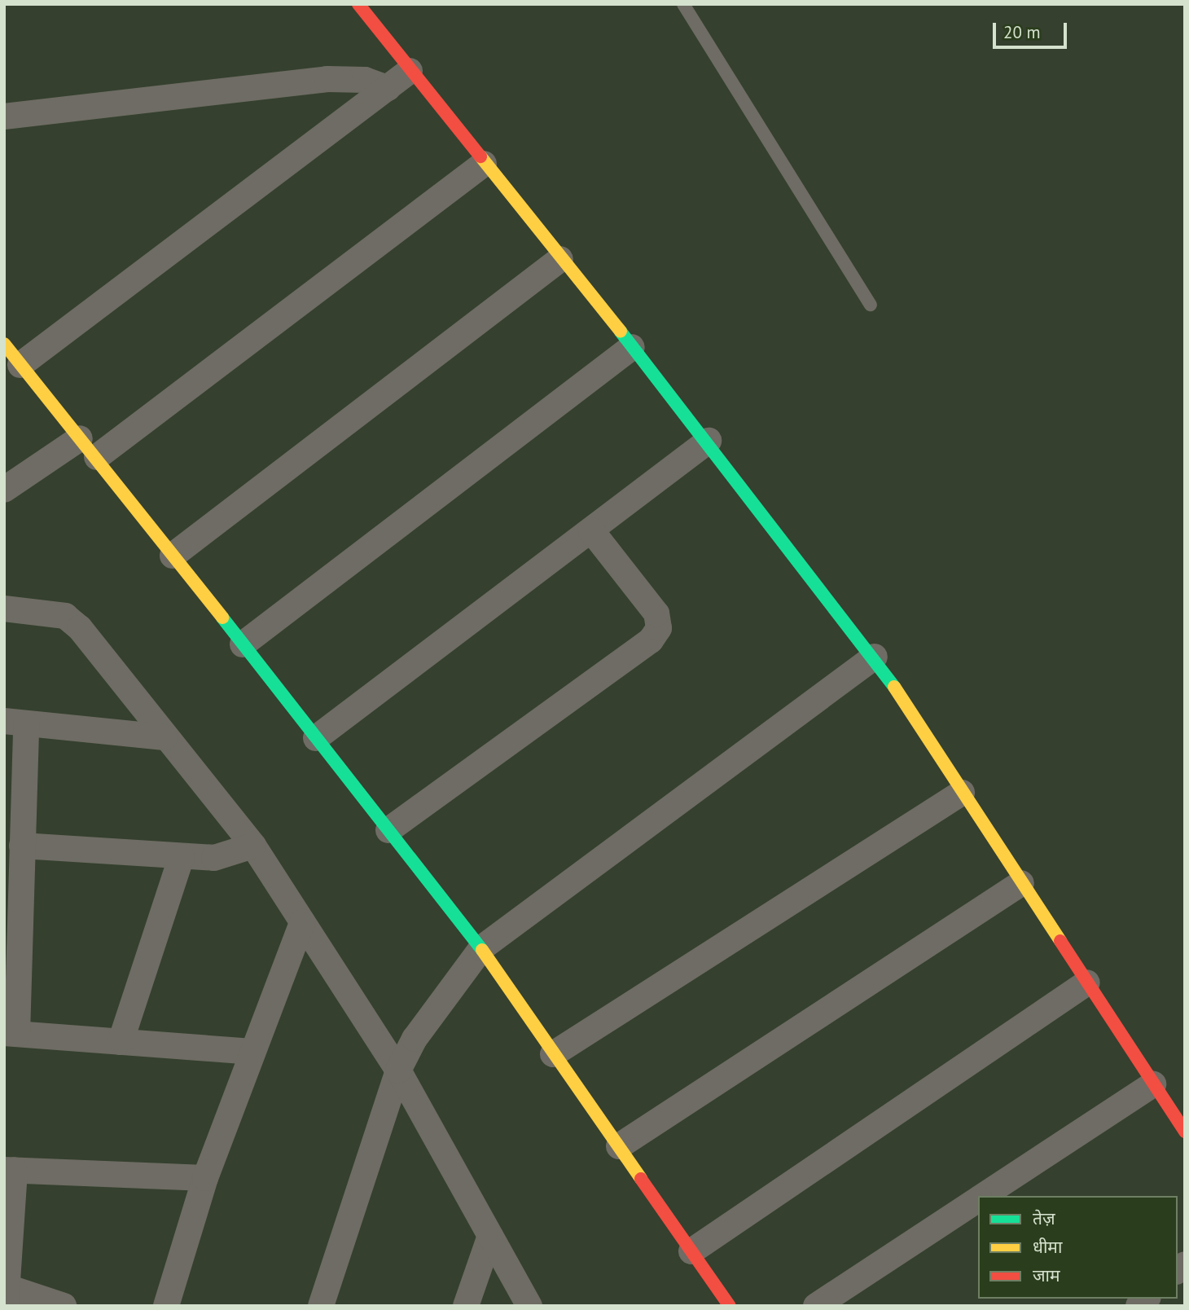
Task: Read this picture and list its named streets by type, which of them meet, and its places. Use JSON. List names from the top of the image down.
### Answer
{
  "legend": ["तेज़", "धीमा", "जाम"],
  "scale_bar": "20 m"
}
